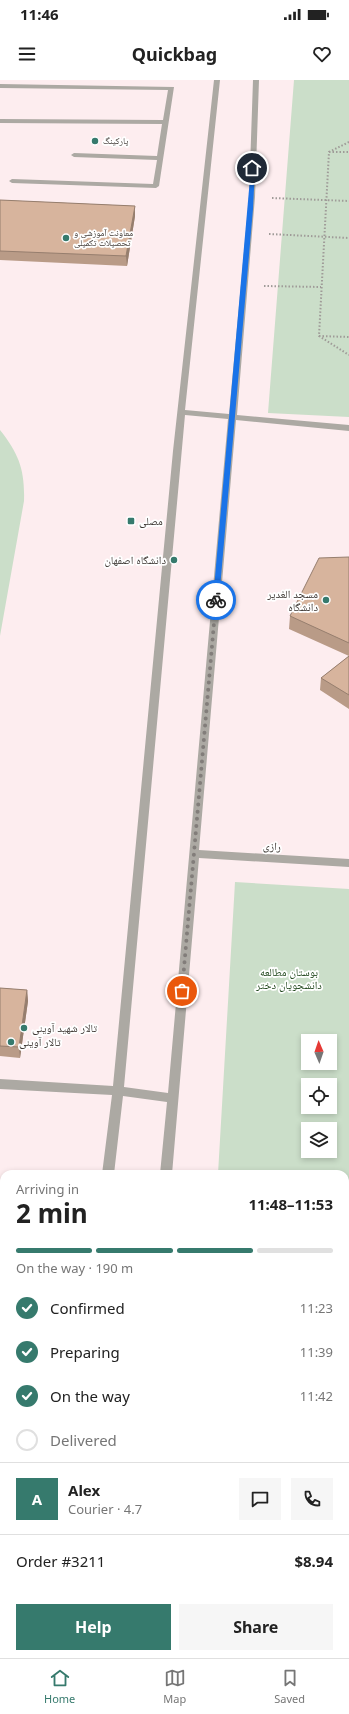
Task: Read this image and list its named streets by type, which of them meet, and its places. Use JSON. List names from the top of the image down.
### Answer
{
  "streets": {
    "lane": ["رازی"]
  },
  "parks": ["بوستان مطالعه دانشجویان دختر"],
  "places": {
    "other": [
      "پارکینگ",
      "معاونت آموزشی و تحصیلات تکمیلی",
      "دانشگاه اصفهان",
      "مسجد الغدیر دانشگاه",
      "تالار شهید آوینی",
      "تالار آوینی"
    ],
    "transit": ["مصلی"]
  },
  "north": "top",
  "page": {
    "status": "11:46",
    "header": "Quickbag",
    "heading": ["2 min", "Arriving in", "11:48–11:53"],
    "panel": [
      "Alex",
      "Courier · 4.7",
      "Order #3211",
      "$8.94"
    ],
    "bar": "On the way · 190 m",
    "list": [
      ["Confirmed", "11:23"],
      ["Preparing", "11:39"],
      ["On the way", "11:42"],
      "Delivered"
    ],
    "round": "A",
    "buttons": ["Help", "Share"],
    "tabs": ["Home", "Map", "Saved"]
  }
}
